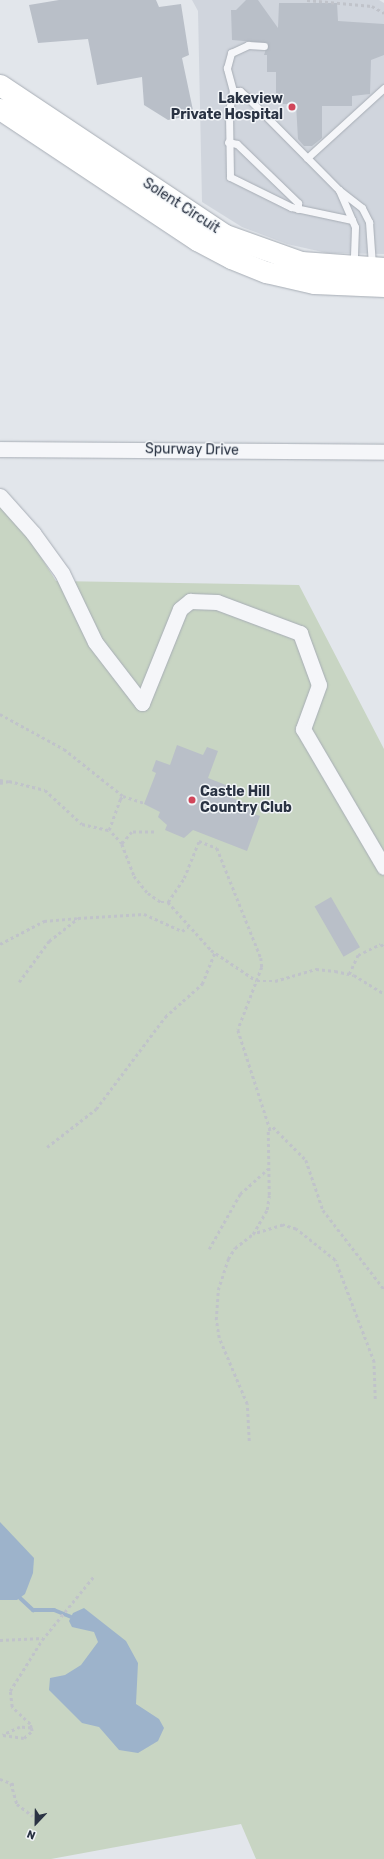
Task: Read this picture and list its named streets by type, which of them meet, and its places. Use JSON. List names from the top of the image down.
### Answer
{
  "streets": {
    "street": ["Solent Circuit", "Spurway Drive"]
  },
  "places": ["Lakeview Private Hospital", "Castle Hill Country Club"],
  "north": "bottom"
}
